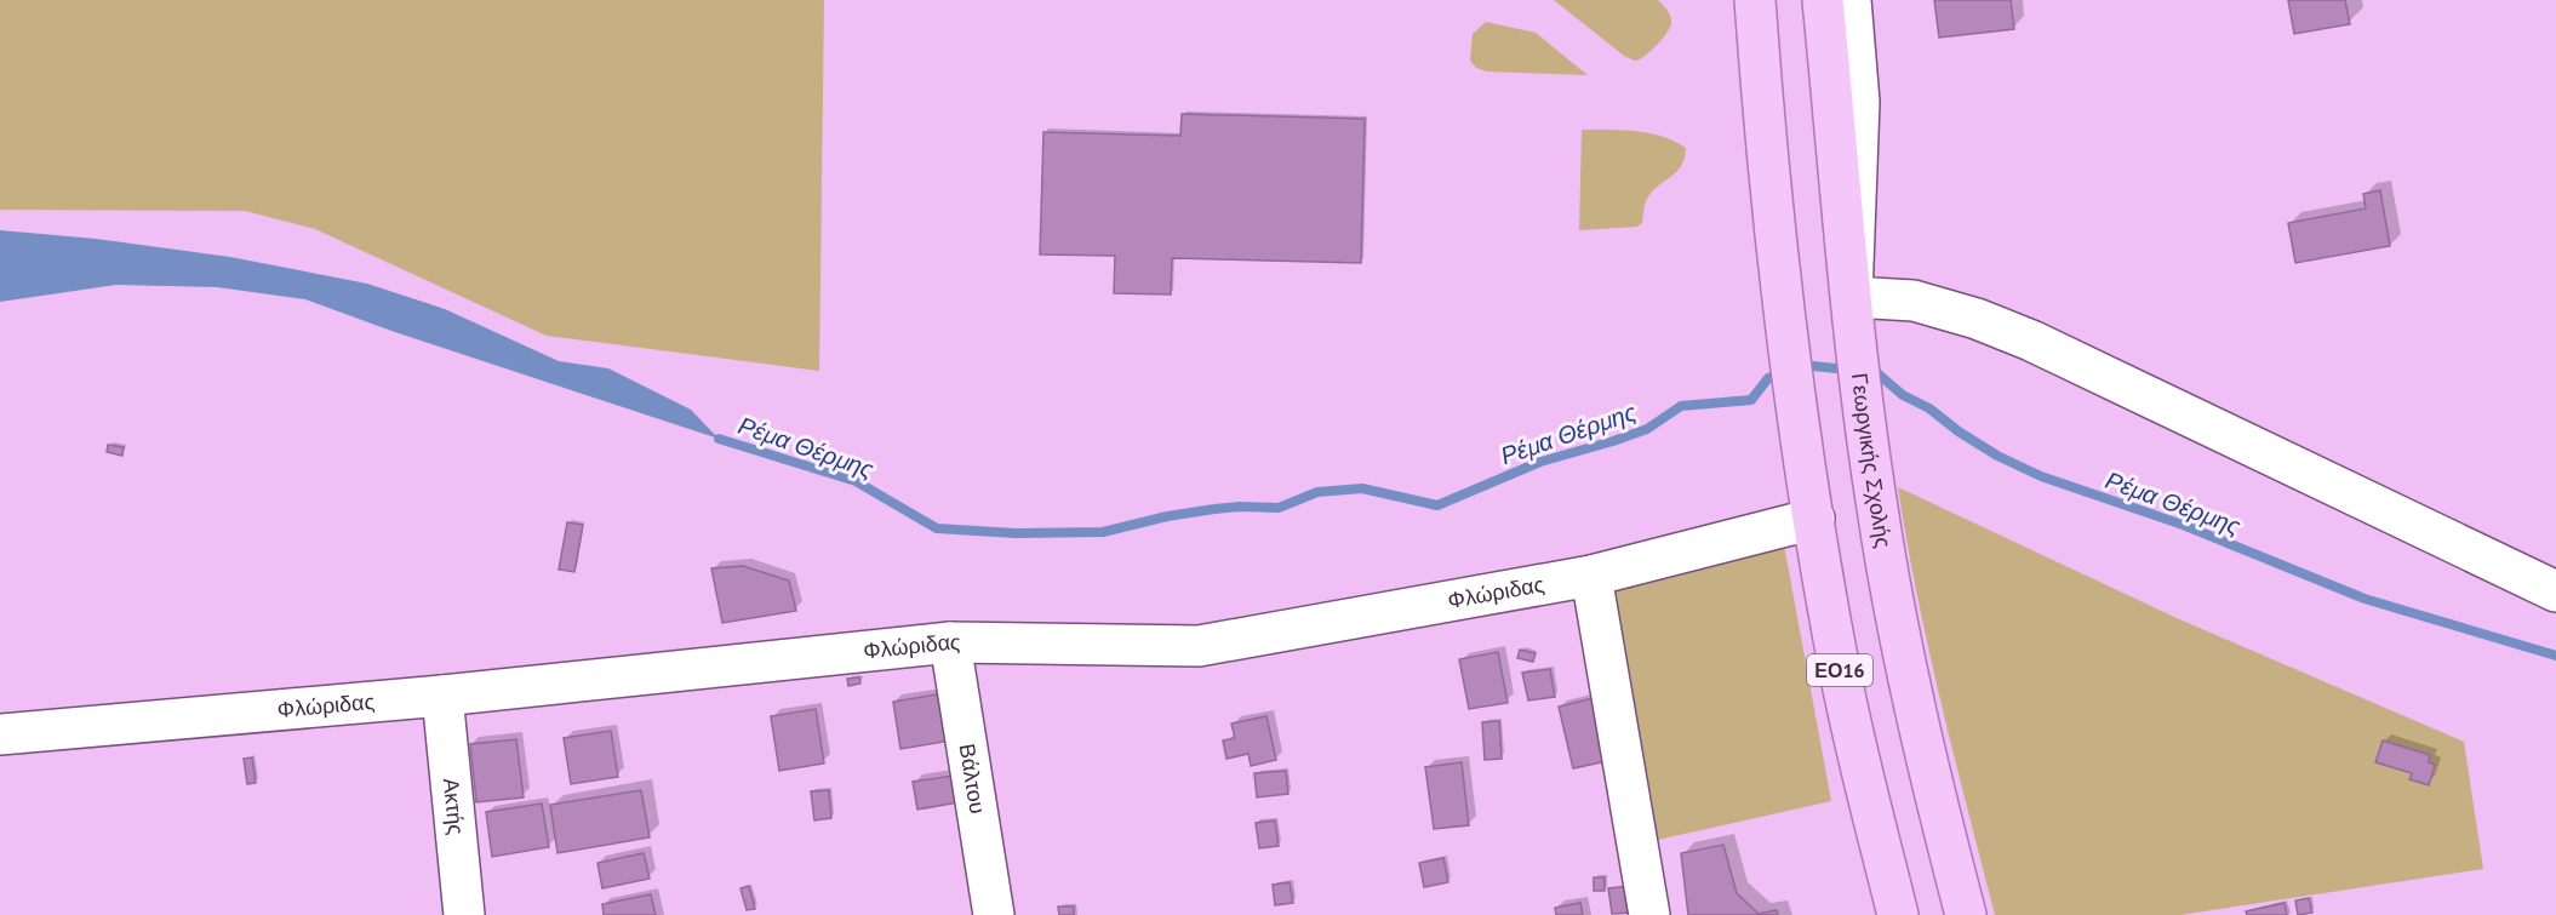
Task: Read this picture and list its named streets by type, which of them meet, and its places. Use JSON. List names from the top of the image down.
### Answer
{
  "streets": {
    "main road": ["Γεωργικής Σχολής", "ΕΟ16"],
    "street": ["Φλώριδας", "Βάλτου", "Ακτής"]
  },
  "crossings": [
    ["Φλώριδας", "ΕΟ16"],
    ["Φλώριδας", "Βάλτου"],
    ["Φλώριδας", "Ακτής"]
  ],
  "water": ["Ρέμα Θέρμης"]
}
